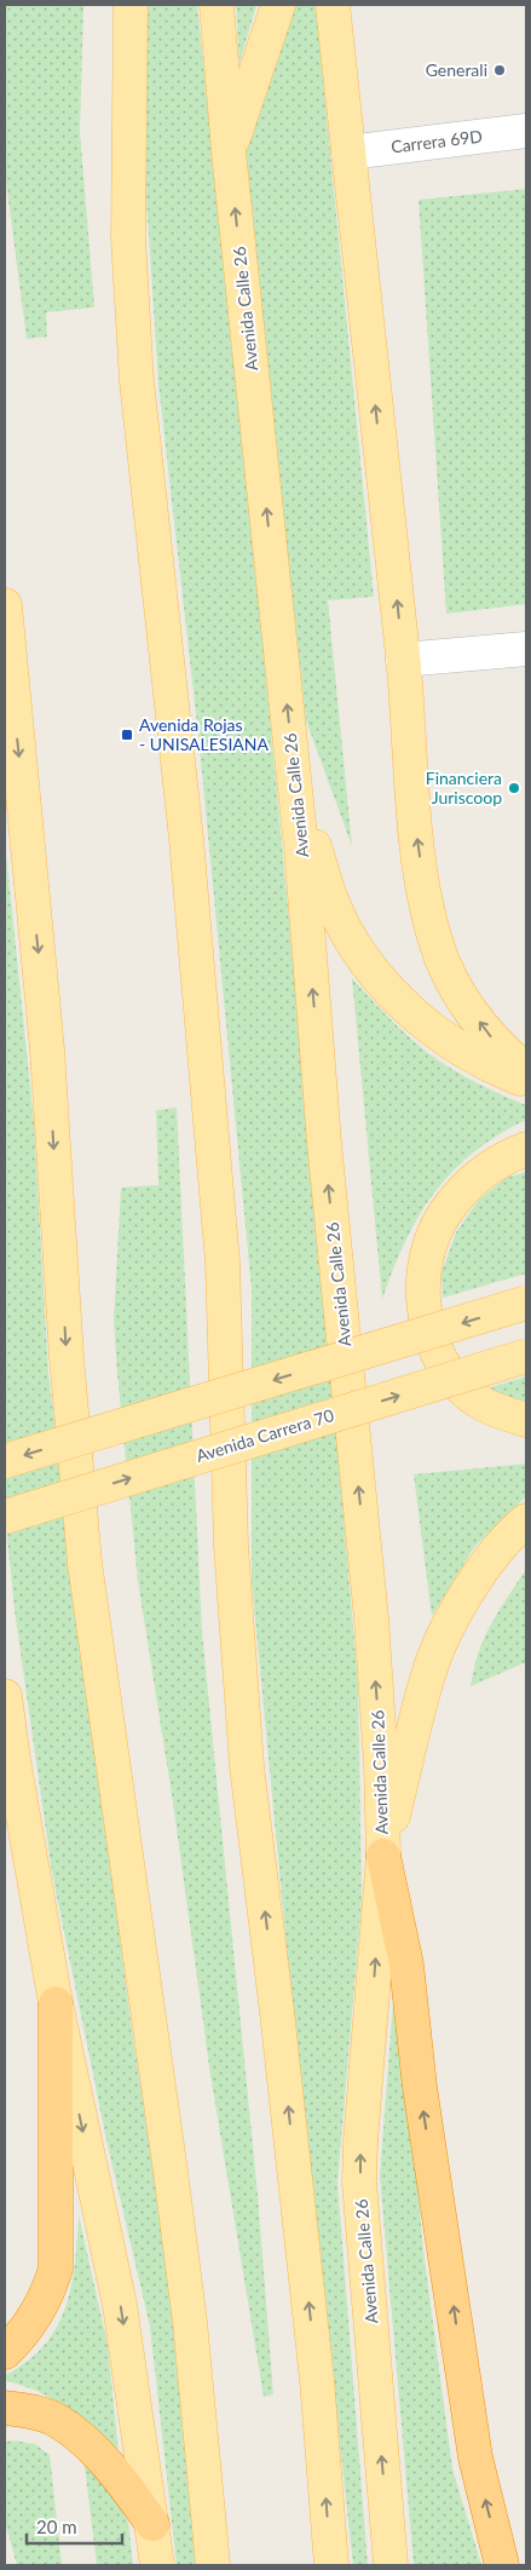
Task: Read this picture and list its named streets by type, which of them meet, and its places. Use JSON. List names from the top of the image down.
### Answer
{
  "streets": {
    "main road": ["Avenida Calle 26", "Avenida Carrera 70"],
    "street": ["Carrera 69D"]
  },
  "places": {
    "other": ["Generali", "Financiera Juriscoop"],
    "transit": ["Avenida Rojas - UNISALESIANA"]
  },
  "scale_bar": "20 m"
}
